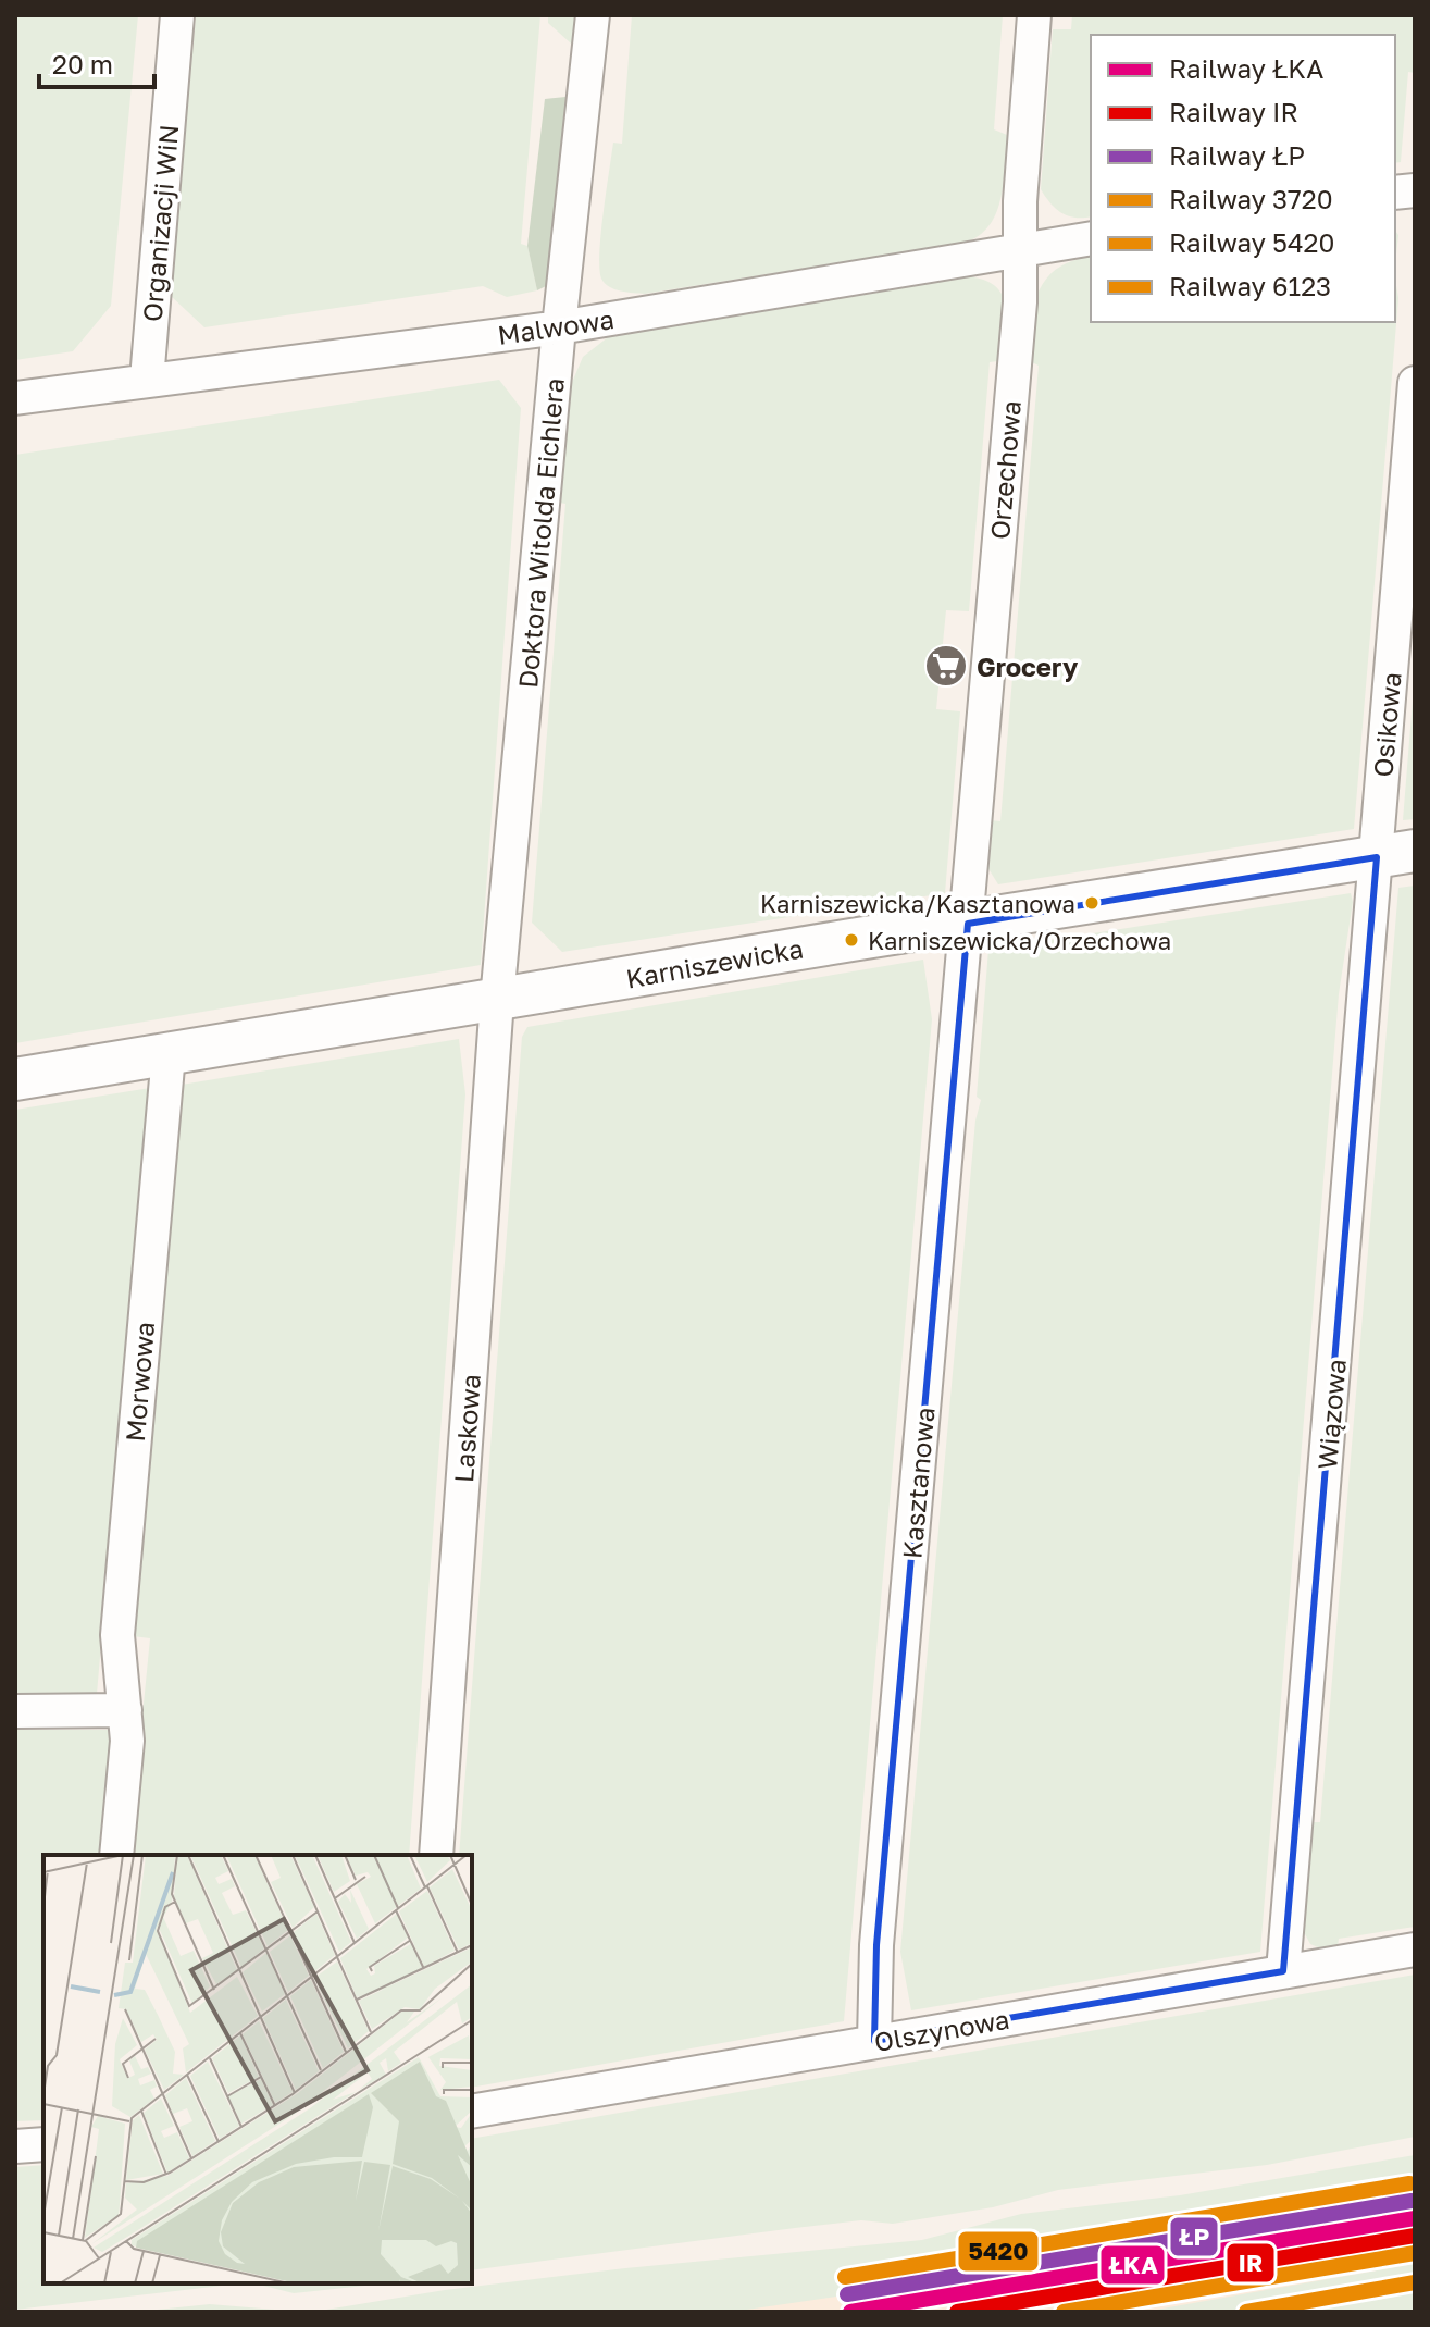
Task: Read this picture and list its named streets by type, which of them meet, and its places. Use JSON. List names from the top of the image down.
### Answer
{
  "streets": {
    "street": [
      "Organizacji WiN",
      "Malwowa",
      "Orzechowa",
      "Doktora Witolda Eichlera",
      "Osikowa",
      "Karniszewicka",
      "Morwowa",
      "Wiązowa",
      "Laskowa",
      "Kasztanowa",
      "Olszynowa"
    ]
  },
  "crossings": [
    ["Organizacji WiN", "Malwowa"],
    ["Malwowa", "Orzechowa"],
    ["Malwowa", "Doktora Witolda Eichlera"],
    ["Orzechowa", "Karniszewicka"],
    ["Orzechowa", "Kasztanowa"],
    ["Doktora Witolda Eichlera", "Karniszewicka"],
    ["Doktora Witolda Eichlera", "Laskowa"],
    ["Osikowa", "Karniszewicka"],
    ["Osikowa", "Wiązowa"],
    ["Karniszewicka", "Morwowa"],
    ["Karniszewicka", "Wiązowa"],
    ["Karniszewicka", "Laskowa"],
    ["Karniszewicka", "Kasztanowa"],
    ["Wiązowa", "Olszynowa"],
    ["Kasztanowa", "Olszynowa"]
  ],
  "places": {
    "supermarket": ["Grocery"],
    "other": ["Karniszewicka/Kasztanowa", "Karniszewicka/Orzechowa"]
  },
  "lines": [
    "rail line 5420",
    "rail line ŁP",
    "rail line ŁKA",
    "rail line IR",
    "rail line 3720",
    "rail line 6123"
  ],
  "legend": [
    "Railway ŁKA",
    "Railway IR",
    "Railway ŁP",
    "Railway 3720",
    "Railway 5420",
    "Railway 6123"
  ],
  "scale_bar": "20 m"
}
